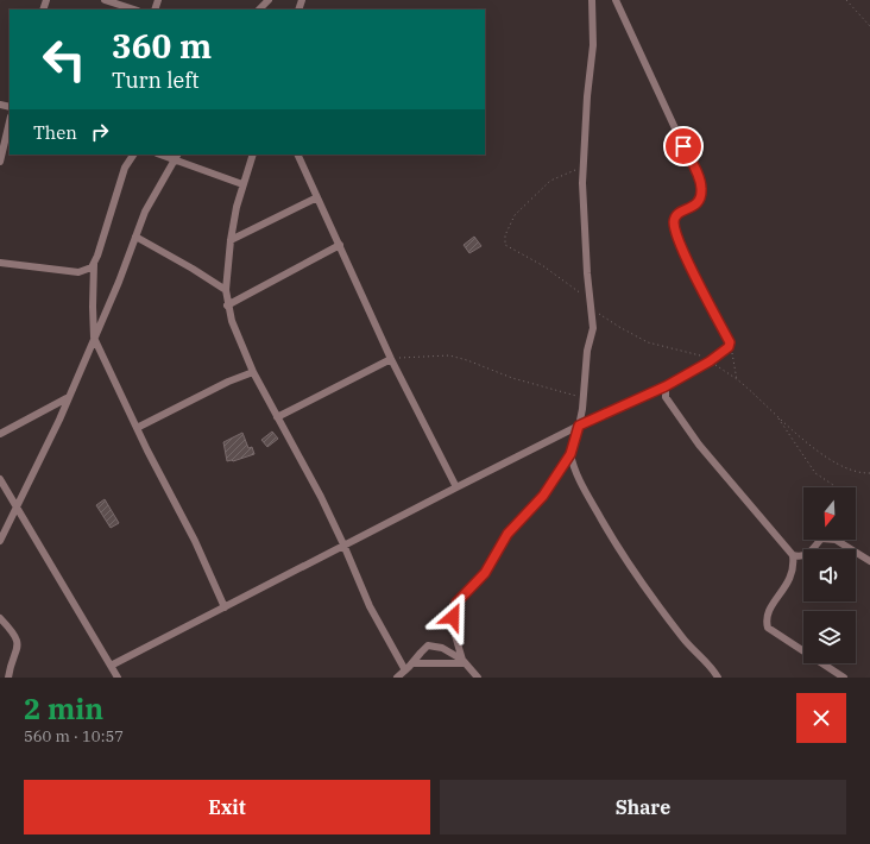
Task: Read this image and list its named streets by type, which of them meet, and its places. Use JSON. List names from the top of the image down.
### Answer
{
  "north": "bottom",
  "page": {
    "turn": ["360 m", "Turn left"],
    "then": "Then",
    "heading": ["2 min", "560 m · 10:57"],
    "buttons": ["Exit", "Share"]
  }
}
